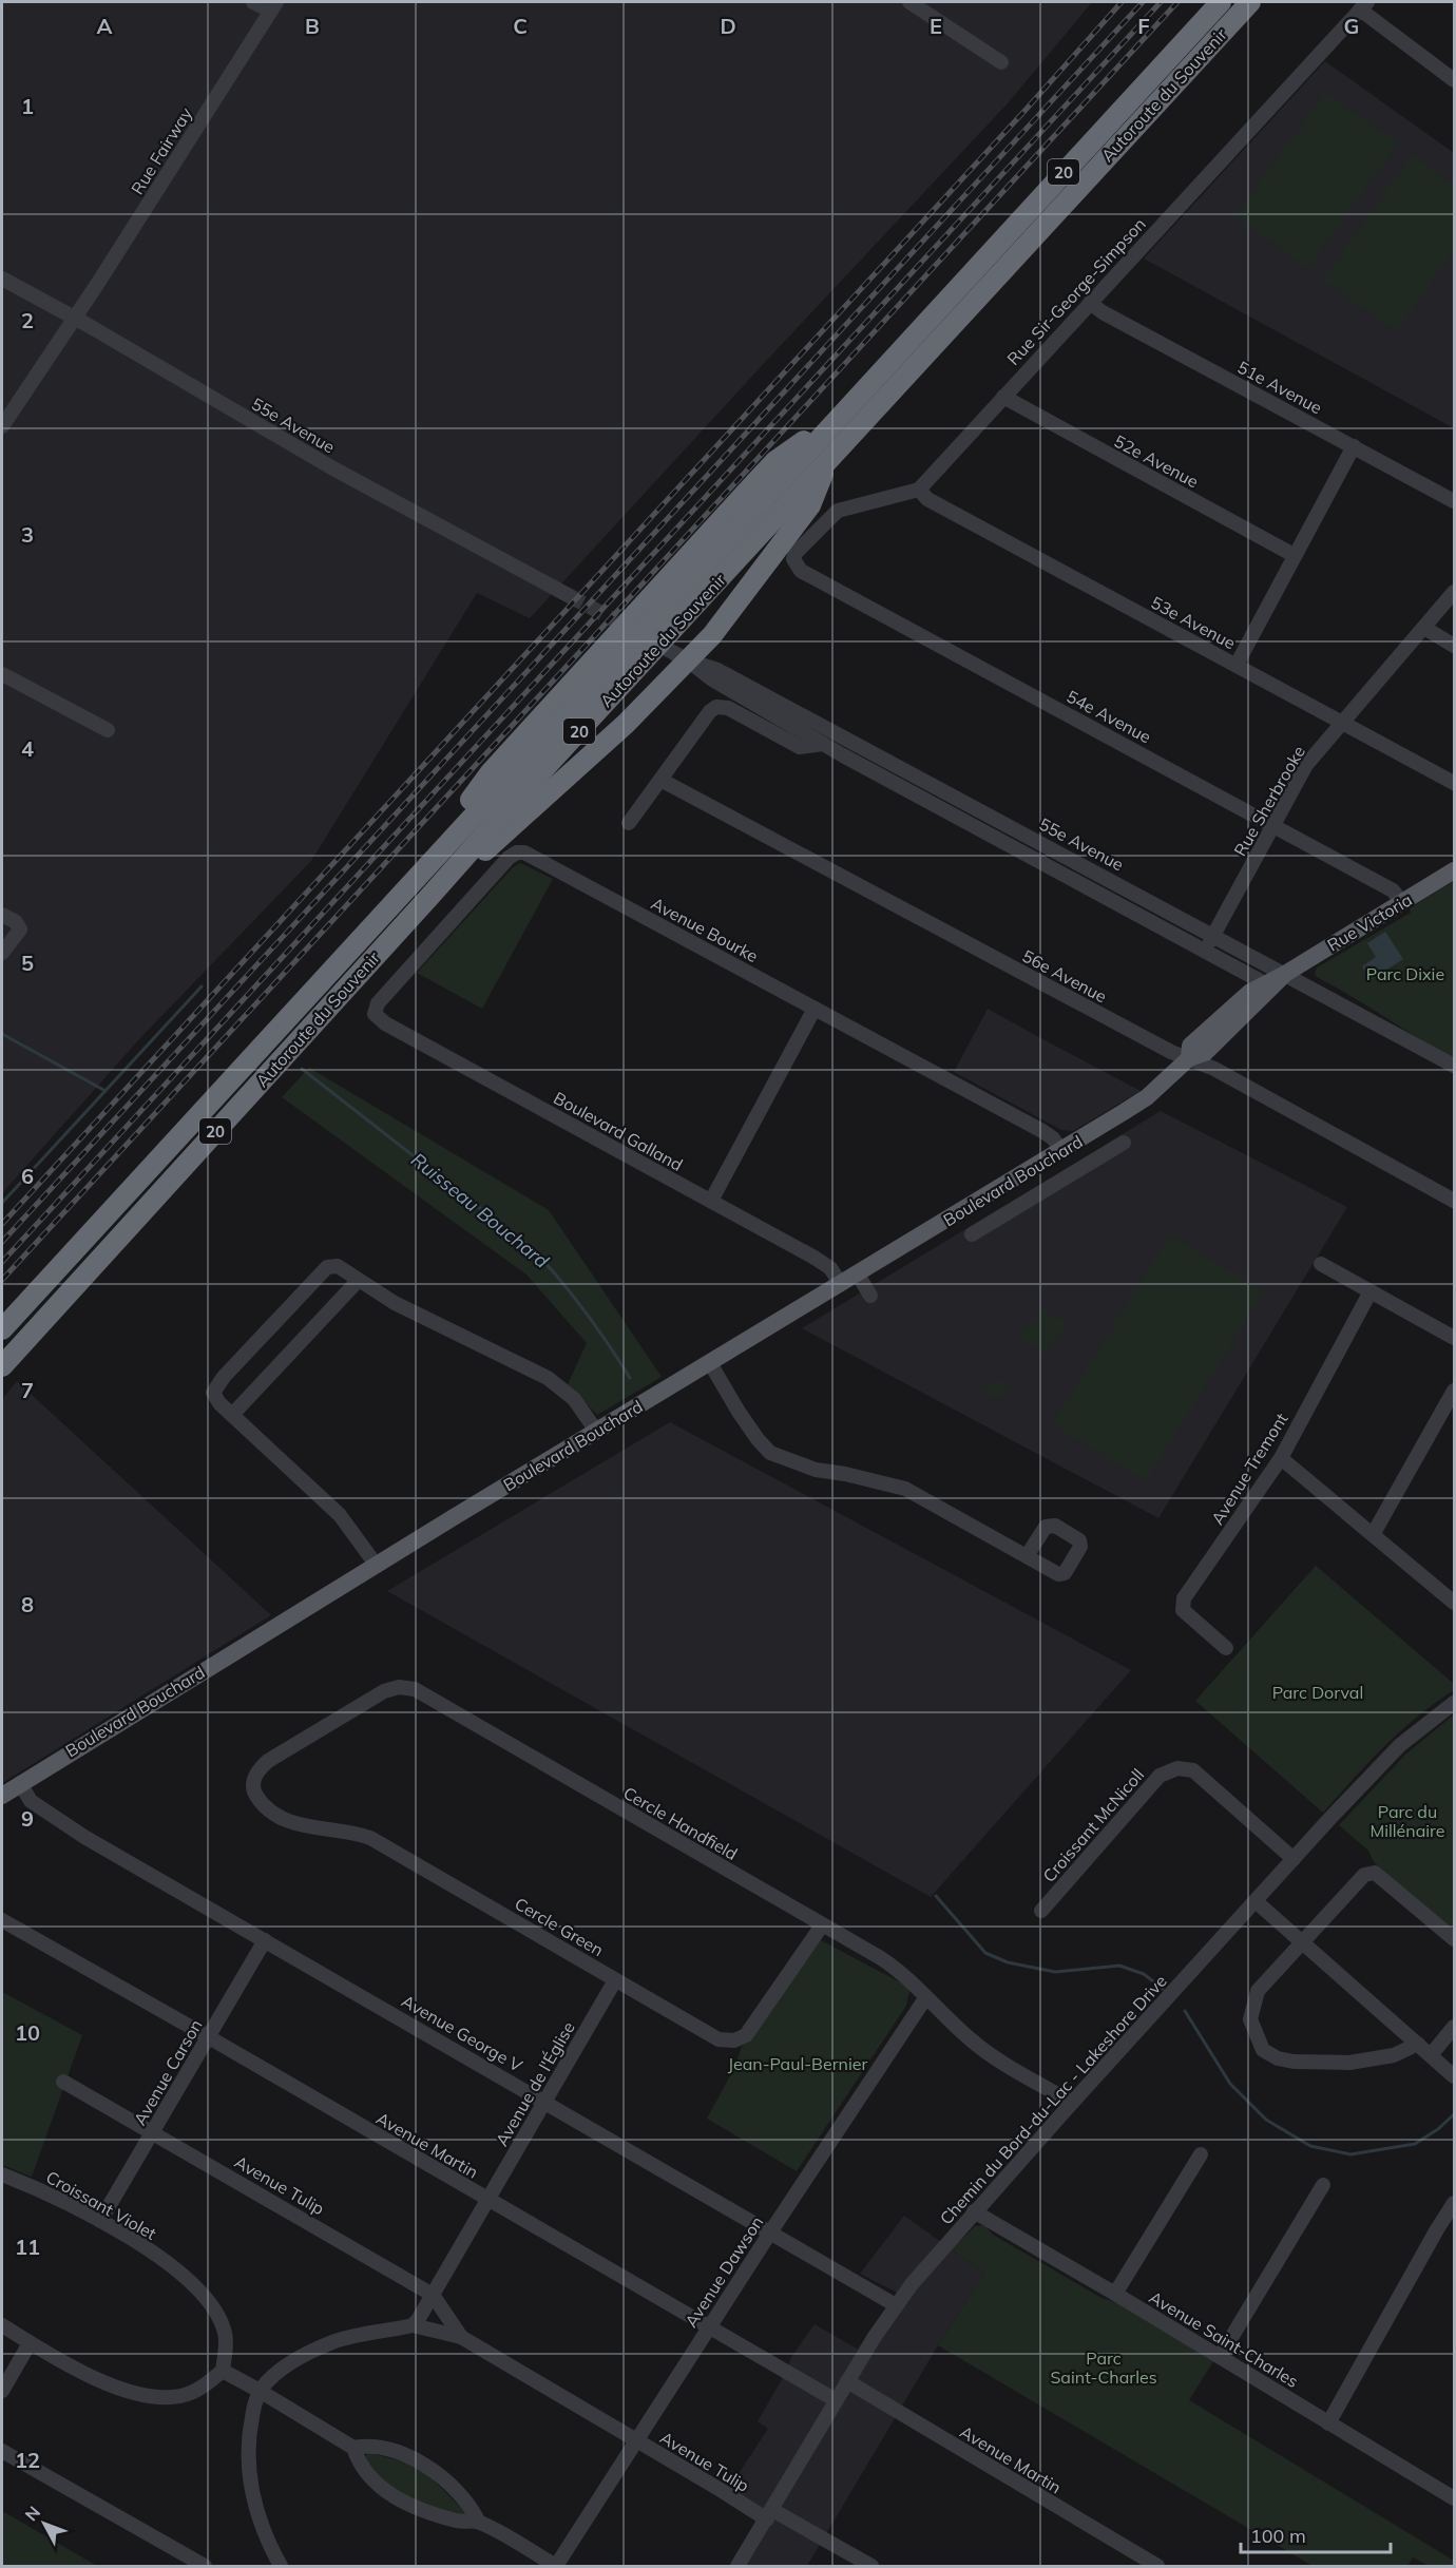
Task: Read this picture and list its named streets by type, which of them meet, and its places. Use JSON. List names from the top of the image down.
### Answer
{
  "streets": {
    "highway": ["Autoroute du Souvenir", "20"],
    "main road": ["Rue Victoria", "Boulevard Bouchard"],
    "street": [
      "Rue Fairway",
      "Rue Sir-George-Simpson",
      "51e Avenue",
      "55e Avenue",
      "52e Avenue",
      "53e Avenue",
      "54e Avenue",
      "Rue Sherbrooke",
      "Avenue Bourke",
      "56e Avenue",
      "Boulevard Galland",
      "Avenue Tremont",
      "Cercle Handfield",
      "Croissant McNicoll",
      "Cercle Green",
      "Avenue George V",
      "Avenue Carson",
      "Avenue de l'Église",
      "Chemin du Bord-du-Lac - Lakeshore Drive",
      "Avenue Martin",
      "Avenue Tulip",
      "Croissant Violet",
      "Avenue Dawson",
      "Avenue Saint-Charles"
    ]
  },
  "crossings": [
    ["Rue Fairway", "55e Avenue"],
    ["Rue Sir-George-Simpson", "51e Avenue"],
    ["Rue Sir-George-Simpson", "52e Avenue"],
    ["Rue Sir-George-Simpson", "53e Avenue"],
    ["Rue Sir-George-Simpson", "54e Avenue"],
    ["55e Avenue", "Rue Sherbrooke"],
    ["55e Avenue", "Rue Victoria"],
    ["55e Avenue", "56e Avenue"],
    ["53e Avenue", "54e Avenue"],
    ["53e Avenue", "Rue Sherbrooke"],
    ["54e Avenue", "Rue Sherbrooke"],
    ["54e Avenue", "Rue Victoria"],
    ["Rue Victoria", "56e Avenue"],
    ["Rue Victoria", "Boulevard Bouchard"],
    ["Avenue Bourke", "Boulevard Galland"],
    ["Avenue Bourke", "Boulevard Bouchard"],
    ["Boulevard Galland", "Boulevard Bouchard"],
    ["Boulevard Bouchard", "Avenue George V"],
    ["Cercle Handfield", "Cercle Green"],
    ["Cercle Handfield", "Chemin du Bord-du-Lac - Lakeshore Drive"],
    ["Cercle Handfield", "Avenue Dawson"],
    ["Croissant McNicoll", "Chemin du Bord-du-Lac - Lakeshore Drive"],
    ["Cercle Green", "Avenue de l'Église"],
    ["Avenue George V", "Avenue Carson"],
    ["Avenue George V", "Avenue de l'Église"],
    ["Avenue George V", "Chemin du Bord-du-Lac - Lakeshore Drive"],
    ["Avenue George V", "Avenue Dawson"],
    ["Avenue Carson", "Avenue Martin"],
    ["Avenue Carson", "Avenue Tulip"],
    ["Avenue Carson", "Croissant Violet"],
    ["Avenue de l'Église", "Avenue Martin"],
    ["Avenue de l'Église", "Avenue Tulip"],
    ["Chemin du Bord-du-Lac - Lakeshore Drive", "Avenue Martin"],
    ["Chemin du Bord-du-Lac - Lakeshore Drive", "Avenue Tulip"],
    ["Chemin du Bord-du-Lac - Lakeshore Drive", "Avenue Saint-Charles"],
    ["Avenue Martin", "Avenue Dawson"],
    ["Avenue Tulip", "Avenue Dawson"]
  ],
  "water": ["Ruisseau Bouchard"],
  "parks": [
    "Parc Dixie",
    "Parc Dorval",
    "Parc du Millénaire",
    "Jean-Paul-Bernier",
    "Parc Saint-Charles"
  ],
  "scale_bar": "100 m",
  "north": "top left",
  "grid": {
    "columns": [
      "A",
      "B",
      "C",
      "D",
      "E",
      "F",
      "G"
    ],
    "rows": [
      "1",
      "2",
      "3",
      "4",
      "5",
      "6",
      "7",
      "8",
      "9",
      "10",
      "11",
      "12"
    ]
  }
}
